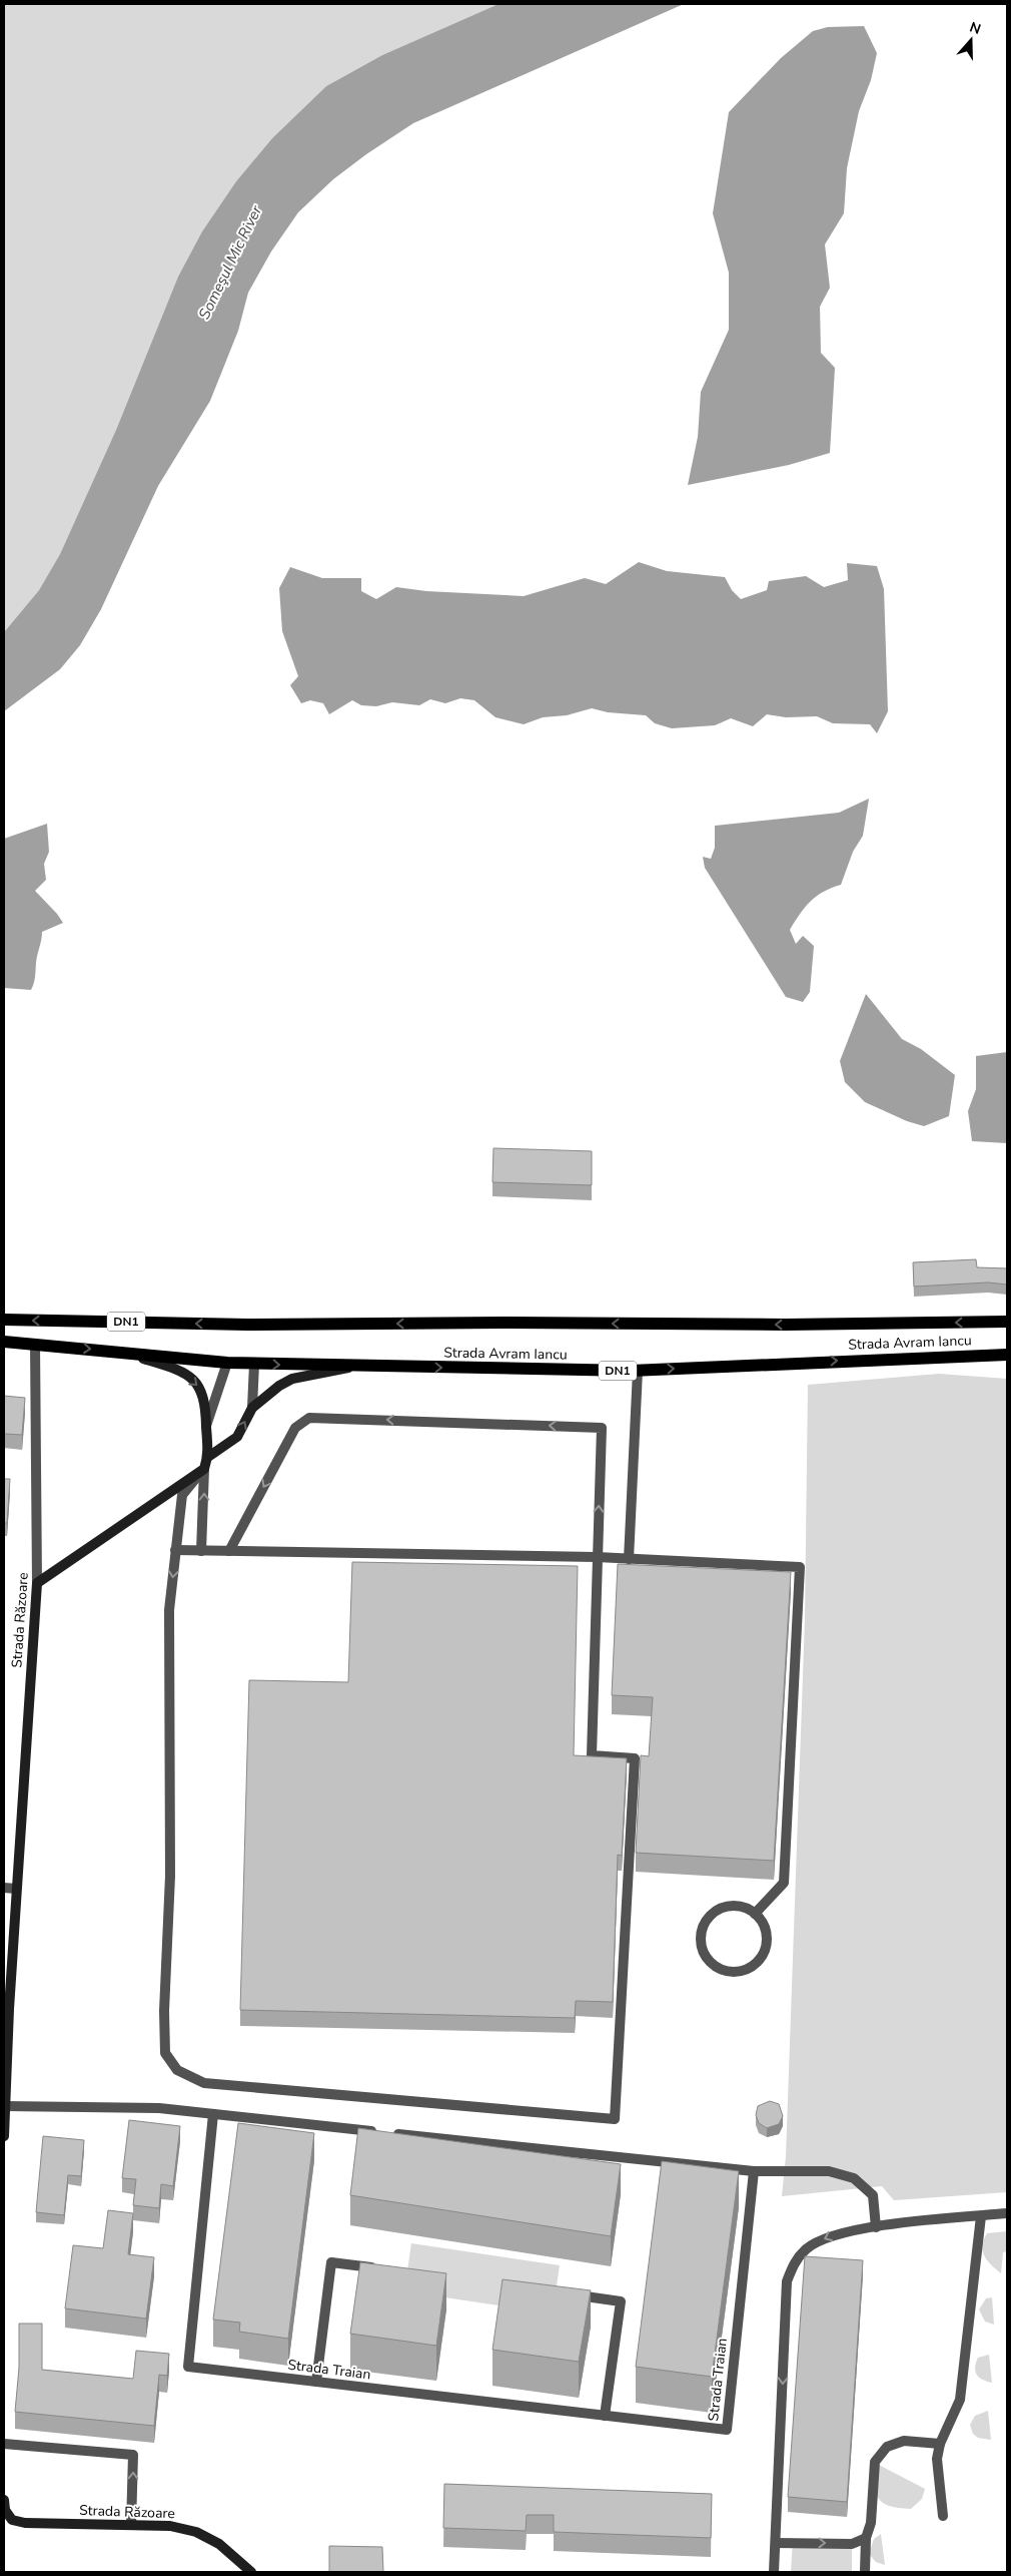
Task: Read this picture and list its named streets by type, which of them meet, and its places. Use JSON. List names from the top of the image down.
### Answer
{
  "streets": {
    "main road": ["DN1", "Strada Avram Iancu"],
    "street": ["Strada Răzoare", "Strada Traian"]
  },
  "crossings": [
    ["Strada Avram Iancu", "Strada Răzoare"]
  ],
  "water": ["Someşul Mic River"],
  "north": "top"
}
